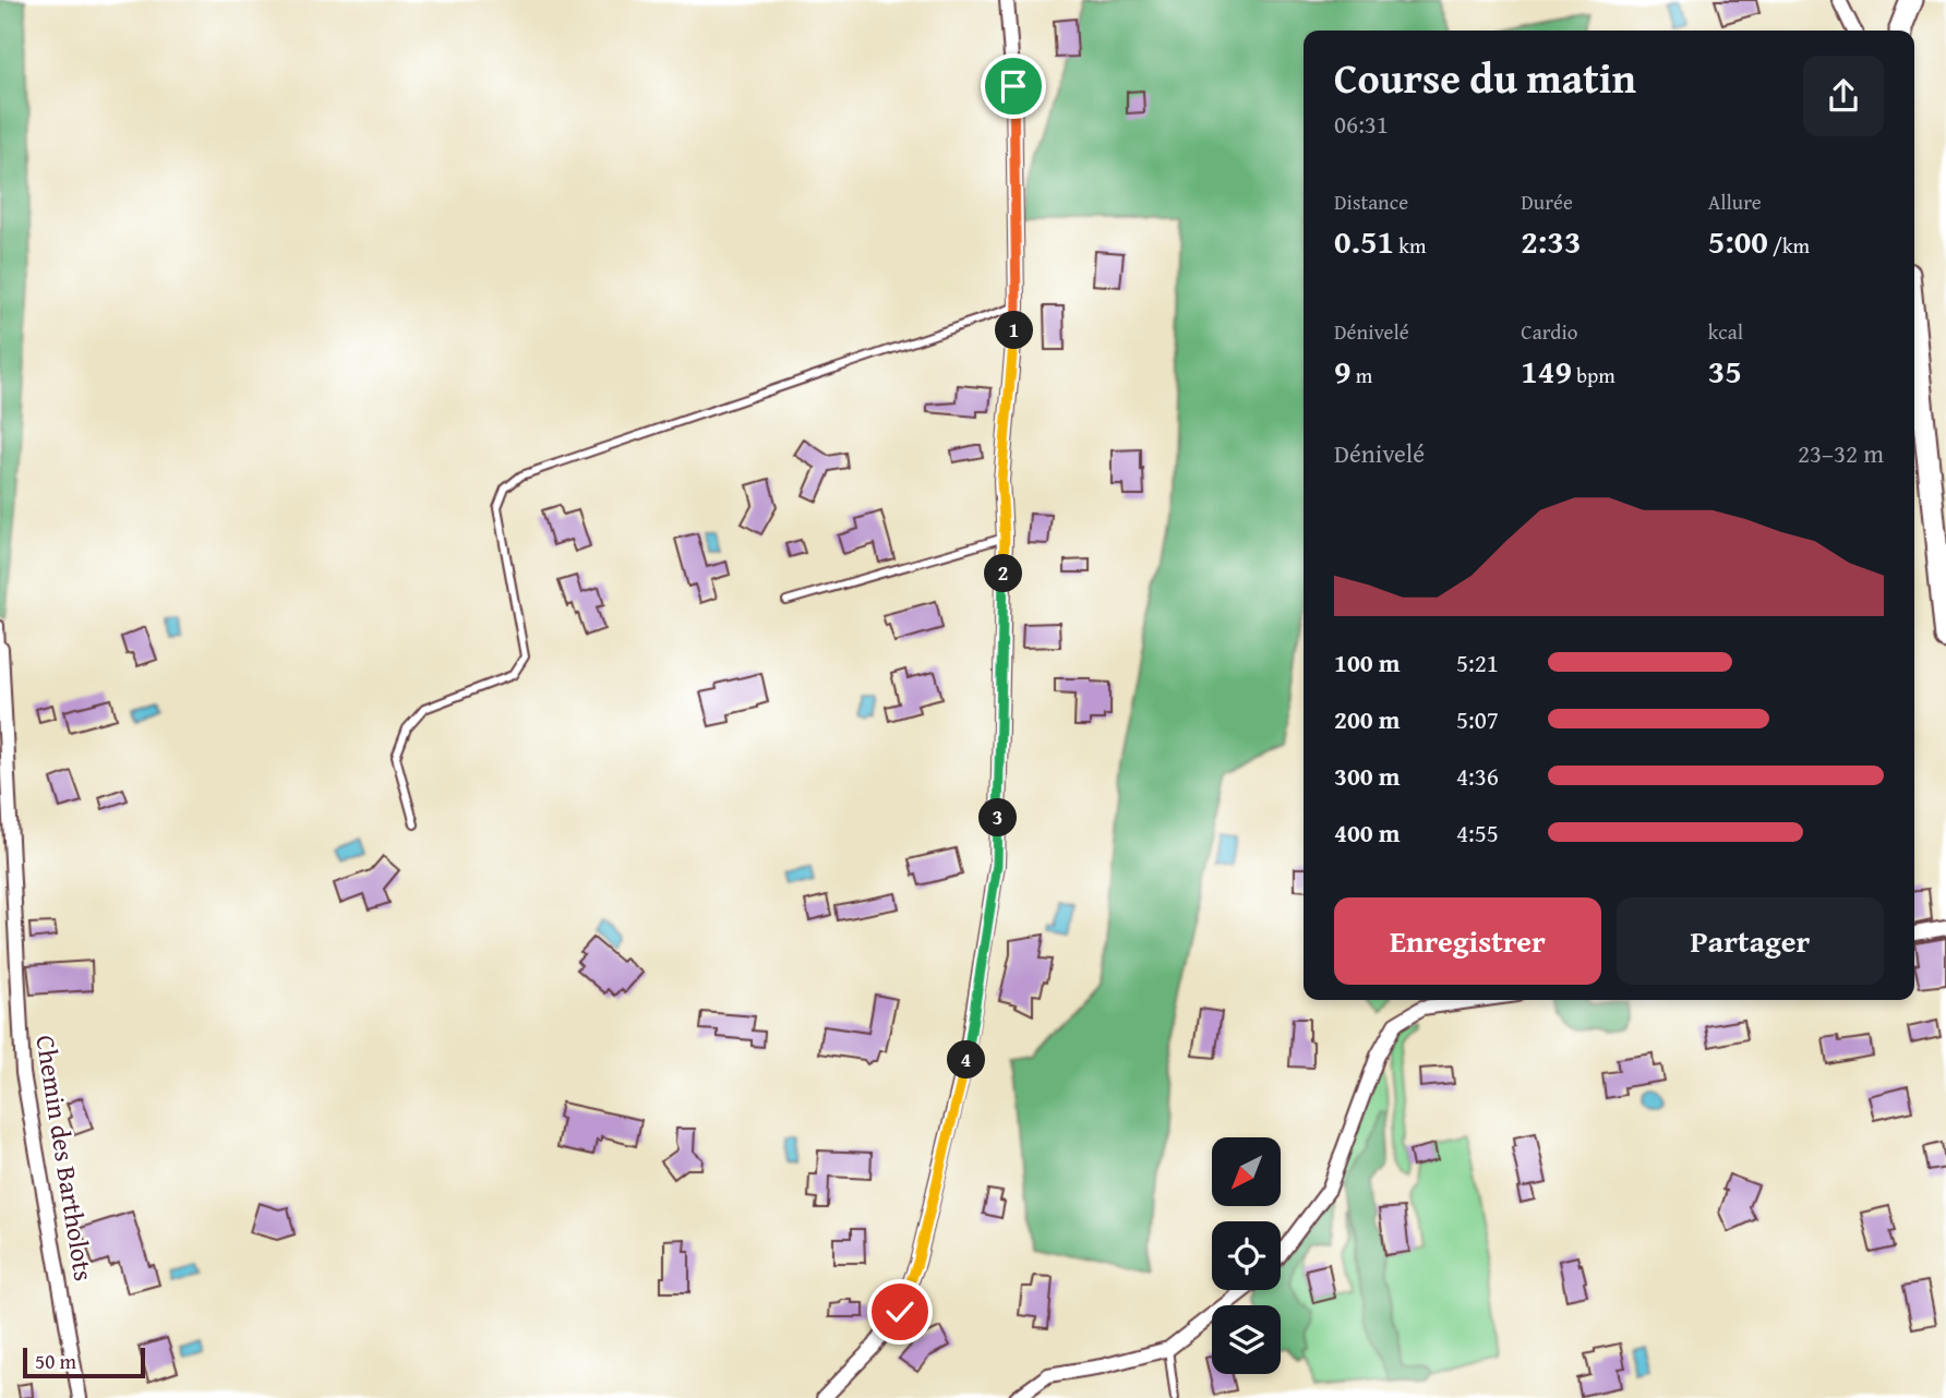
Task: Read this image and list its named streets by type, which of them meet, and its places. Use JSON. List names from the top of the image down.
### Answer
{
  "streets": {
    "street": ["Chemin des Bartholots"]
  },
  "scale_bar": "50 m",
  "north": "bottom left",
  "page": {
    "heading": ["Course du matin", "06:31"],
    "stats": [
      ["Distance", "0.51 km"],
      ["Durée", "2:33"],
      ["Allure", "5:00 /km"],
      ["Dénivelé", "9 m"],
      ["Cardio", "149 bpm"],
      ["kcal", "35"]
    ],
    "pins": [
      "1",
      "2",
      "3",
      "4"
    ],
    "chart": ["Dénivelé", "23–32 m"],
    "list": [
      {
        "name": "100 m",
        "note": "5:21"
      },
      {
        "name": "200 m",
        "note": "5:07"
      },
      {
        "name": "300 m",
        "note": "4:36"
      },
      {
        "name": "400 m",
        "note": "4:55"
      }
    ],
    "buttons": ["Enregistrer", "Partager"],
    "scale": "50 m"
  }
}
